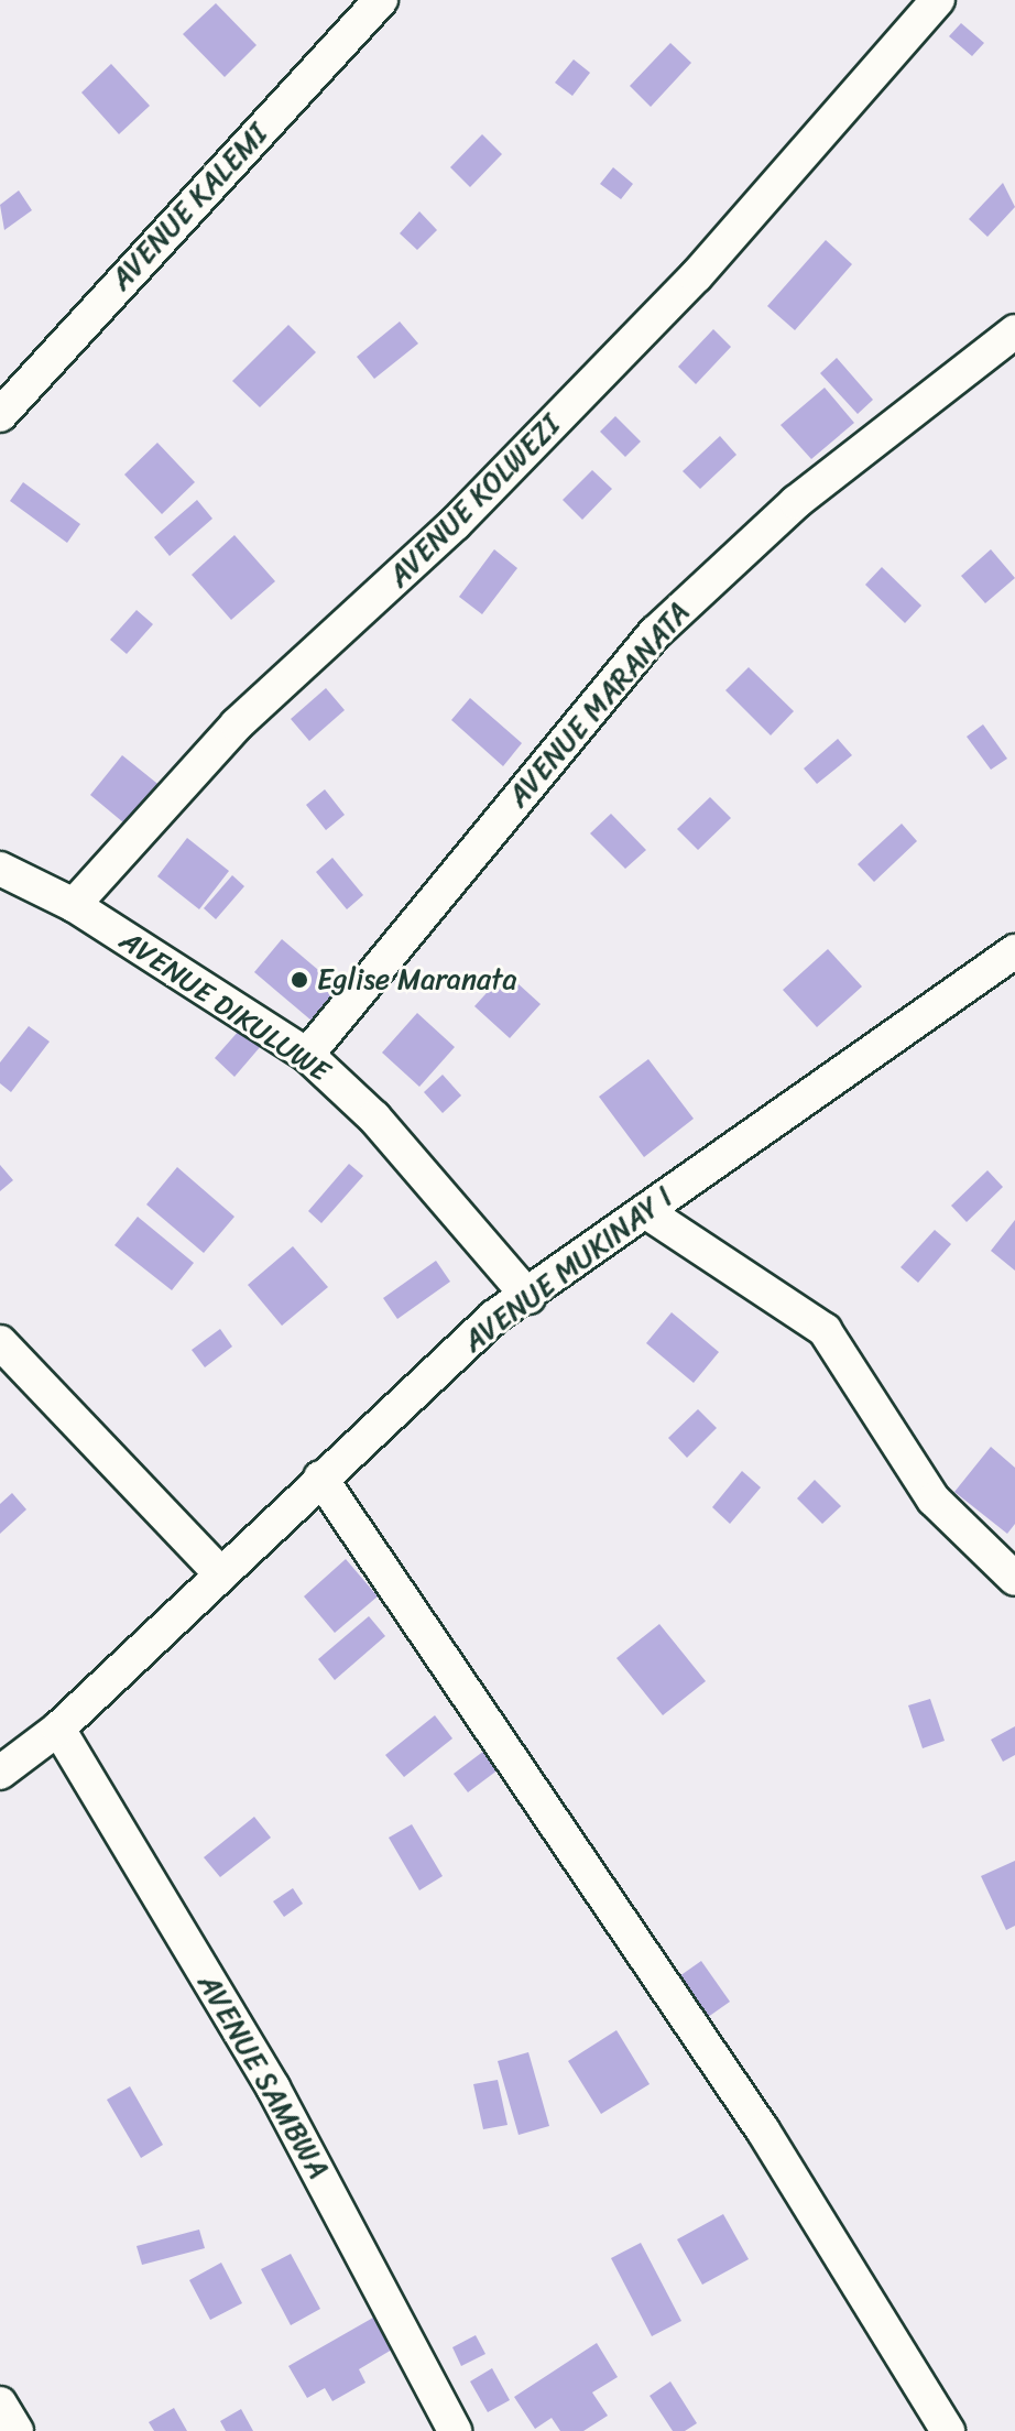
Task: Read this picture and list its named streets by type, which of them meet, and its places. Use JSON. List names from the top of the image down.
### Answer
{
  "streets": {
    "street": [
      "AVENUE KALEMI",
      "AVENUE KOLWEZI",
      "AVENUE MARANATA",
      "AVENUE DIKULUWE",
      "AVENUE MUKINAY I",
      "AVENUE SAMBWA"
    ]
  },
  "crossings": [
    ["AVENUE KOLWEZI", "AVENUE DIKULUWE"],
    ["AVENUE MARANATA", "AVENUE DIKULUWE"],
    ["AVENUE DIKULUWE", "AVENUE MUKINAY I"],
    ["AVENUE MUKINAY I", "AVENUE SAMBWA"]
  ],
  "places": ["Eglise Maranata"]
}
